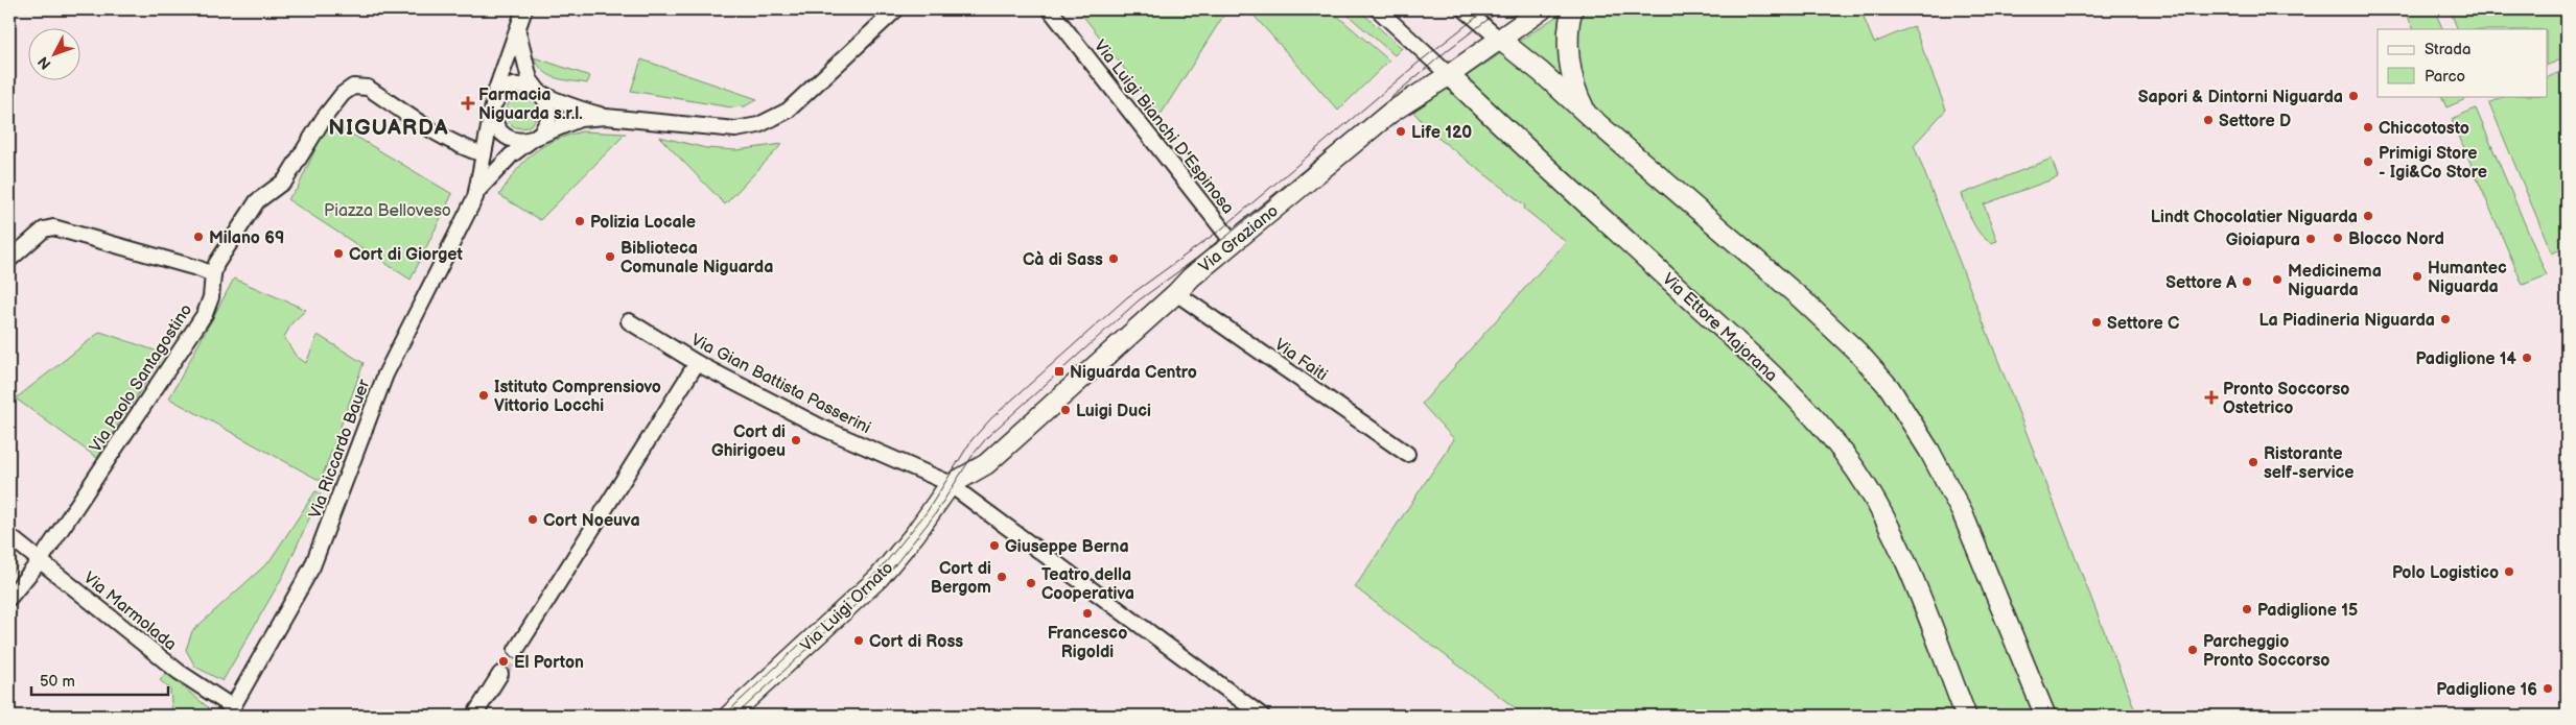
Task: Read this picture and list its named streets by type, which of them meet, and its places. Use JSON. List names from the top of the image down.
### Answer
{
  "streets": {
    "street": [
      "Via Luigi Bianchi D'Espinosa",
      "Via Graziano",
      "Via Ettore Majorana",
      "Via Faiti",
      "Via Paolo Santagostino",
      "Via Gian Battista Passerini",
      "Via Riccardo Bauer",
      "Via Luigi Ornato",
      "Via Marmolada"
    ]
  },
  "crossings": [
    ["Via Luigi Bianchi D'Espinosa", "Via Graziano"],
    ["Via Graziano", "Via Ettore Majorana"],
    ["Via Graziano", "Via Faiti"],
    ["Via Graziano", "Via Gian Battista Passerini"],
    ["Via Graziano", "Via Luigi Ornato"],
    ["Via Paolo Santagostino", "Via Marmolada"],
    ["Via Gian Battista Passerini", "Via Luigi Ornato"],
    ["Via Riccardo Bauer", "Via Marmolada"]
  ],
  "districts": ["NIGUARDA"],
  "parks": ["Piazza Belloveso"],
  "places": {
    "other": [
      "Sapori & Dintorni Niguarda",
      "Settore D",
      "Chiccotosto",
      "Life 120",
      "Primigi Store - Igi&Co Store",
      "Lindt Chocolatier Niguarda",
      "Polizia Locale",
      "Milano 69",
      "Blocco Nord",
      "Gioiapura",
      "Cort di Giorget",
      "Biblioteca Comunale Niguarda",
      "Cà di Sass",
      "Humantec Niguarda",
      "Medicinema Niguarda",
      "Settore A",
      "La Piadineria Niguarda",
      "Settore C",
      "Padiglione 14",
      "Istituto Comprensiovo Vittorio Locchi",
      "Luigi Duci",
      "Cort di Ghirigoeu",
      "Ristorante self-service",
      "Cort Noeuva",
      "Giuseppe Berna",
      "Polo Logistico",
      "Cort di Bergom",
      "Teatro della Cooperativa",
      "Padiglione 15",
      "Francesco Rigoldi",
      "Cort di Ross",
      "Parcheggio Pronto Soccorso",
      "El Porton",
      "Padiglione 16"
    ],
    "health": ["Farmacia Niguarda s.r.l.", "Pronto Soccorso Ostetrico"],
    "transit": ["Niguarda Centro"]
  },
  "legend": ["Strada", "Parco"],
  "scale_bar": "50 m",
  "north": "bottom left"
}
